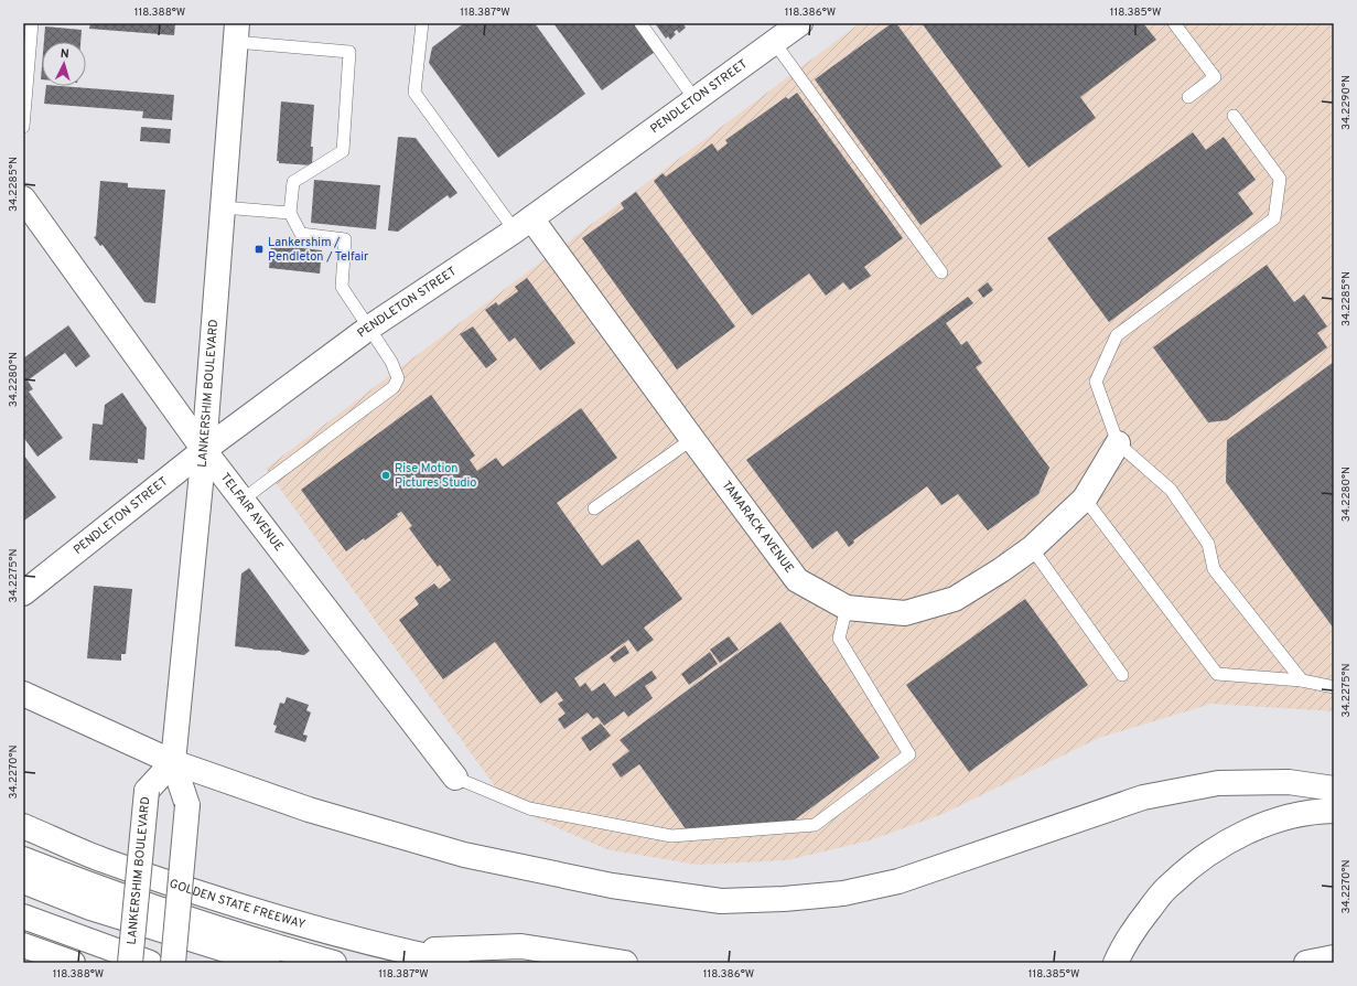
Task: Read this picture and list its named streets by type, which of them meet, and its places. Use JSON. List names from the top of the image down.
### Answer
{
  "streets": {
    "main road": [
      "PENDLETON STREET",
      "LANKERSHIM BOULEVARD",
      "TELFAIR AVENUE",
      "TAMARACK AVENUE",
      "GOLDEN STATE FREEWAY"
    ]
  },
  "crossings": [
    ["PENDLETON STREET", "LANKERSHIM BOULEVARD"],
    ["PENDLETON STREET", "TELFAIR AVENUE"],
    ["PENDLETON STREET", "TAMARACK AVENUE"],
    ["LANKERSHIM BOULEVARD", "TELFAIR AVENUE"]
  ],
  "places": {
    "transit": ["Lankershim / Pendleton / Telfair"],
    "other": ["Rise Motion Pictures Studio"]
  },
  "north": "top",
  "coordinates": [
    "118.388°W",
    "118.387°W",
    "118.386°W",
    "118.385°W",
    "34.2290°N",
    "34.2285°N",
    "34.2280°N",
    "34.2275°N",
    "34.2270°N"
  ]
}
